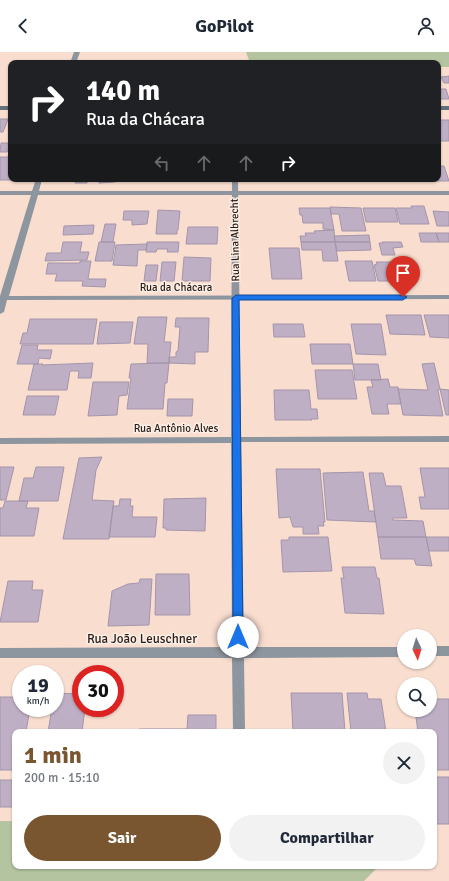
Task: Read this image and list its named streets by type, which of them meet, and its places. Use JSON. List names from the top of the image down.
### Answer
{
  "streets": {
    "street": [
      "Rua Lina Albrecht",
      "Rua da Chácara",
      "Rua Antônio Alves",
      "Rua João Leuschner"
    ]
  },
  "crossings": [
    ["Rua Lina Albrecht", "Rua da Chácara"],
    ["Rua Lina Albrecht", "Rua Antônio Alves"],
    ["Rua Lina Albrecht", "Rua João Leuschner"]
  ],
  "north": "bottom",
  "page": {
    "header": "GoPilot",
    "turn": ["140 m", "Rua da Chácara"],
    "speed": "19 km/h",
    "limit": "30",
    "heading": ["1 min", "200 m · 15:10"],
    "buttons": ["Sair", "Compartilhar"]
  }
}
